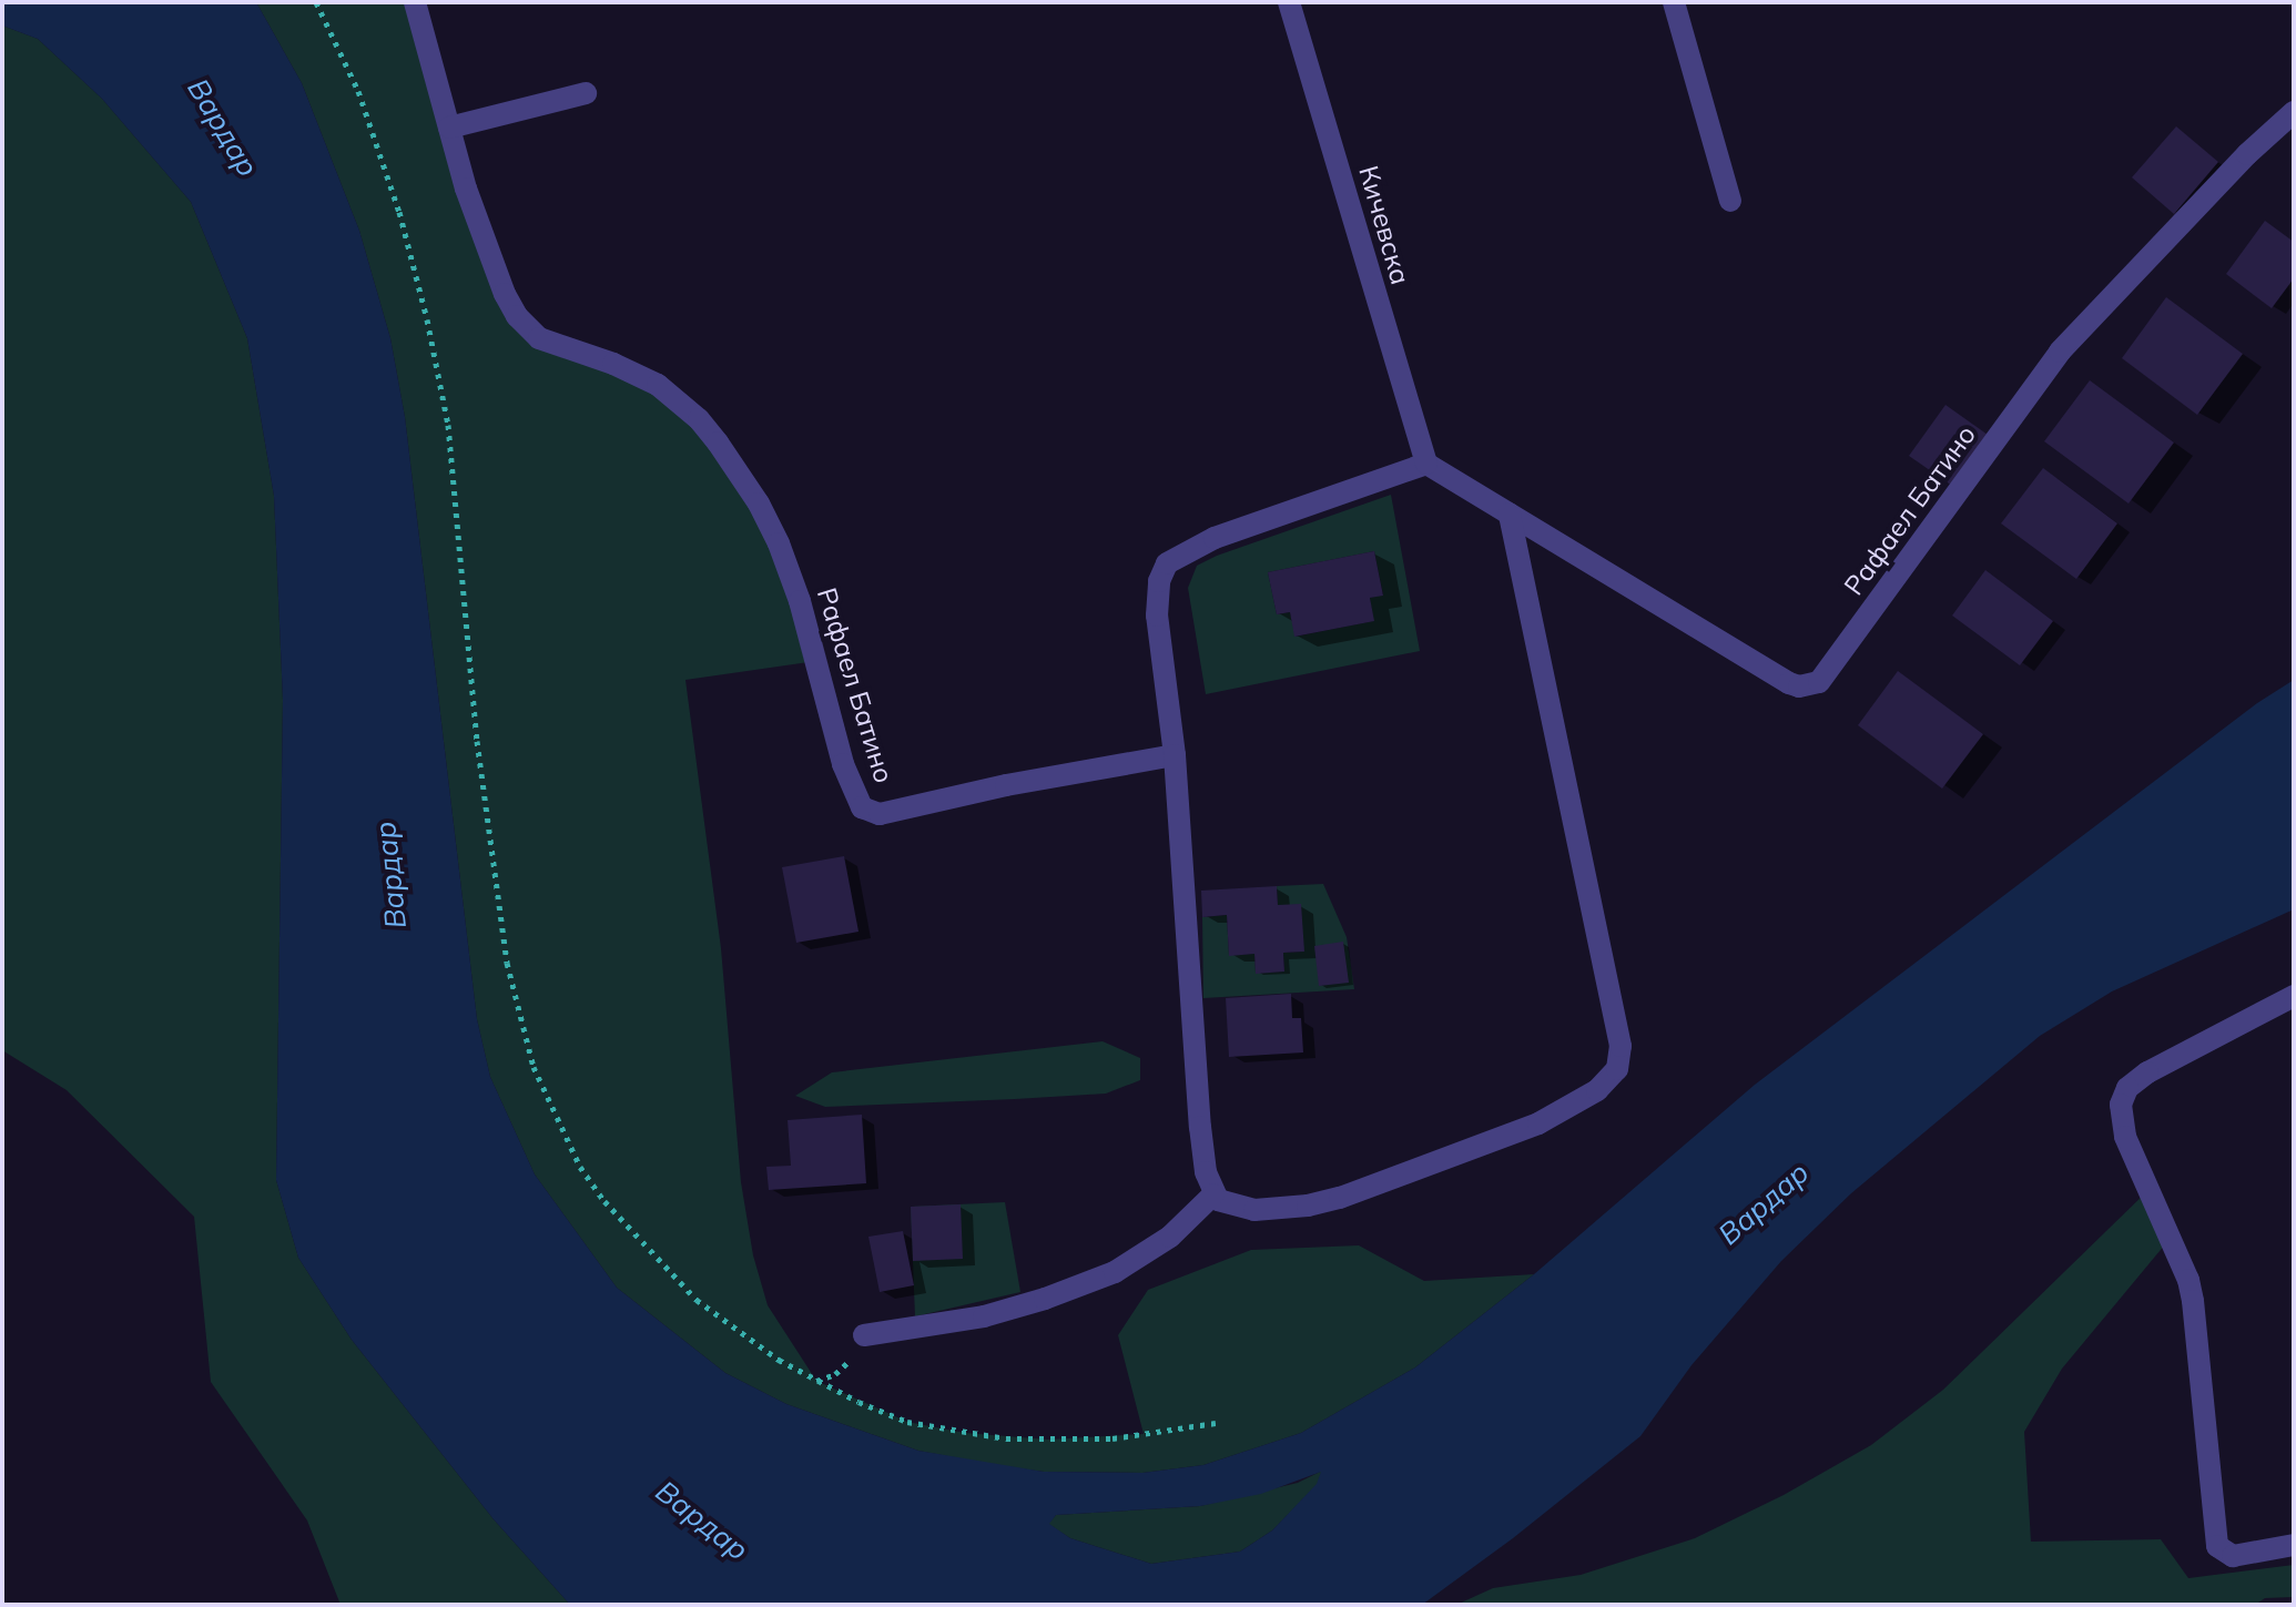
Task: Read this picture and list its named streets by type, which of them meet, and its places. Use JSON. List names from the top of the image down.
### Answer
{
  "streets": {
    "street": ["Кичевска", "Рафаел Батино"]
  },
  "crossings": [
    ["Кичевска", "Рафаел Батино"]
  ],
  "water": ["Вардар"]
}
